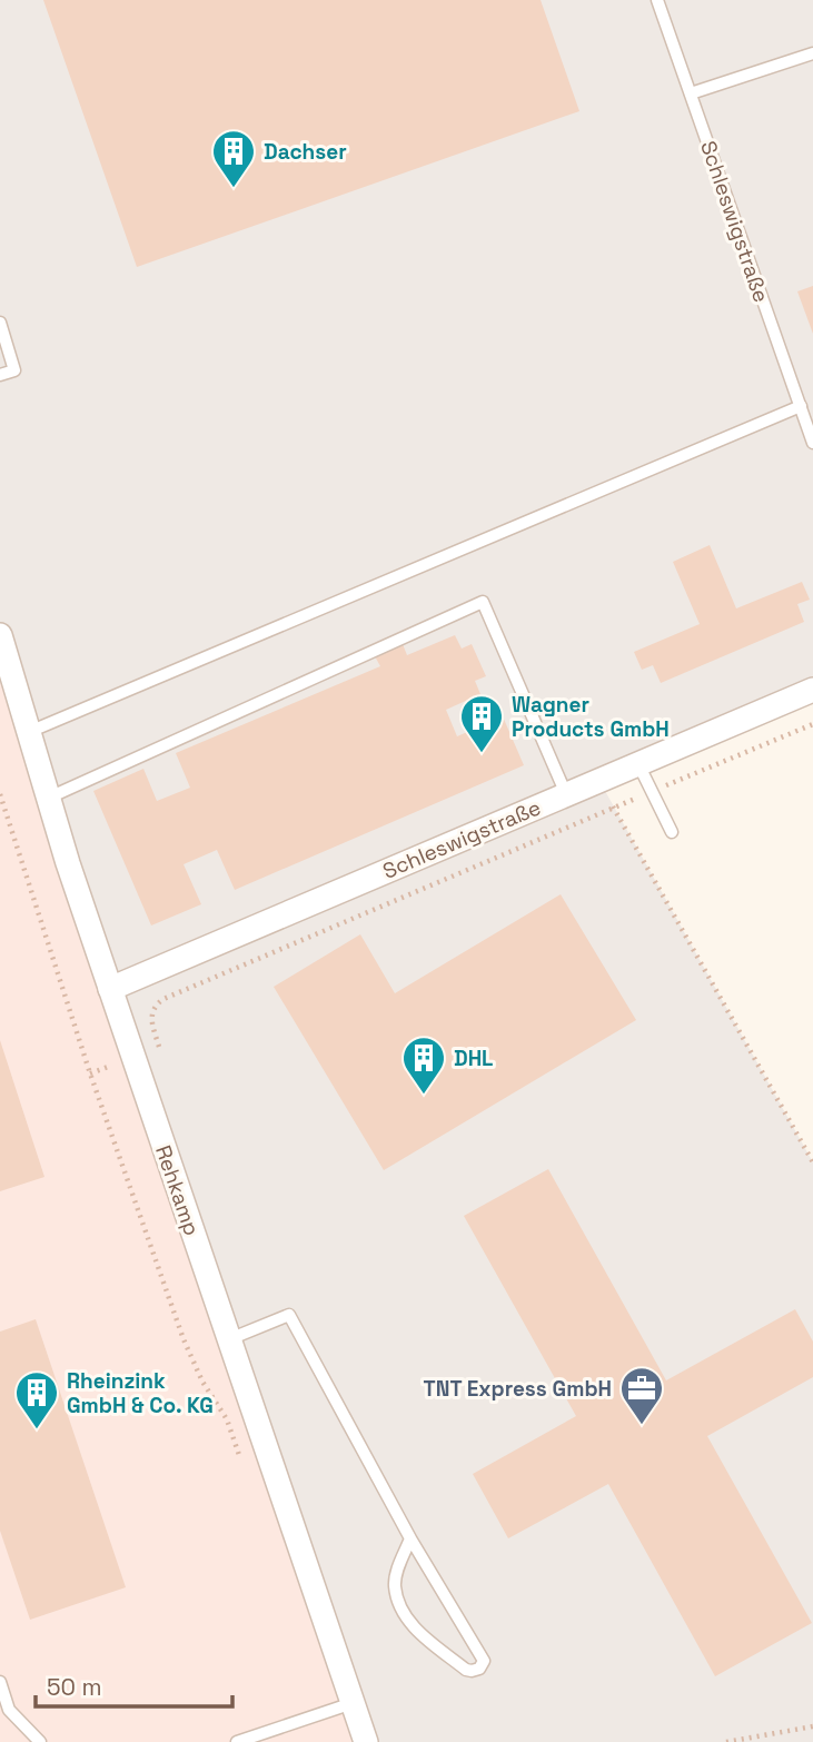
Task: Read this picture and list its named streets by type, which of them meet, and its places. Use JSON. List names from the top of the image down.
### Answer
{
  "streets": {
    "street": ["Schleswigstraße", "Rehkamp"]
  },
  "crossings": [
    ["Schleswigstraße", "Rehkamp"]
  ],
  "places": {
    "building": [
      "Dachser",
      "Wagner Products GmbH",
      "DHL",
      "Rheinzink GmbH & Co. KG"
    ],
    "office": ["TNT Express GmbH"]
  },
  "scale_bar": "50 m"
}
